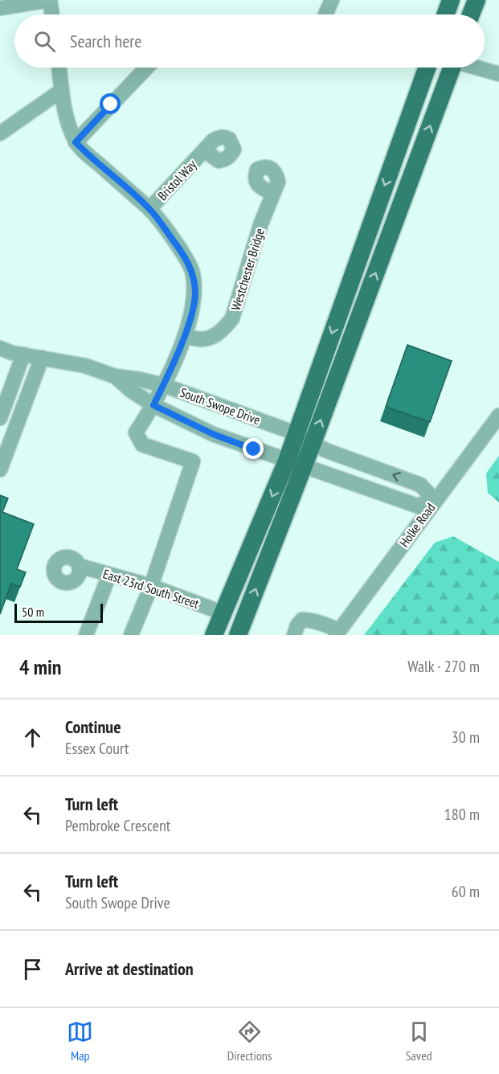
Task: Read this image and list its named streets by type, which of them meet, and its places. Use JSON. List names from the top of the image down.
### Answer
{
  "streets": {
    "street": [
      "Bristol Way",
      "Westchester Bridge",
      "South Swope Drive",
      "Holke Road",
      "East 23rd South Street"
    ]
  },
  "crossings": [
    ["South Swope Drive", "Holke Road"]
  ],
  "scale_bar": "50 m",
  "page": {
    "search": "Search here",
    "scale": "50 m",
    "heading": ["4 min", "Walk · 270 m"],
    "list": [
      ["Continue", "Essex Court", "30 m"],
      ["Turn left", "Pembroke Crescent", "180 m"],
      ["Turn left", "South Swope Drive", "60 m"],
      "Arrive at destination"
    ],
    "nav": ["Map", "Directions", "Saved"]
  }
}
